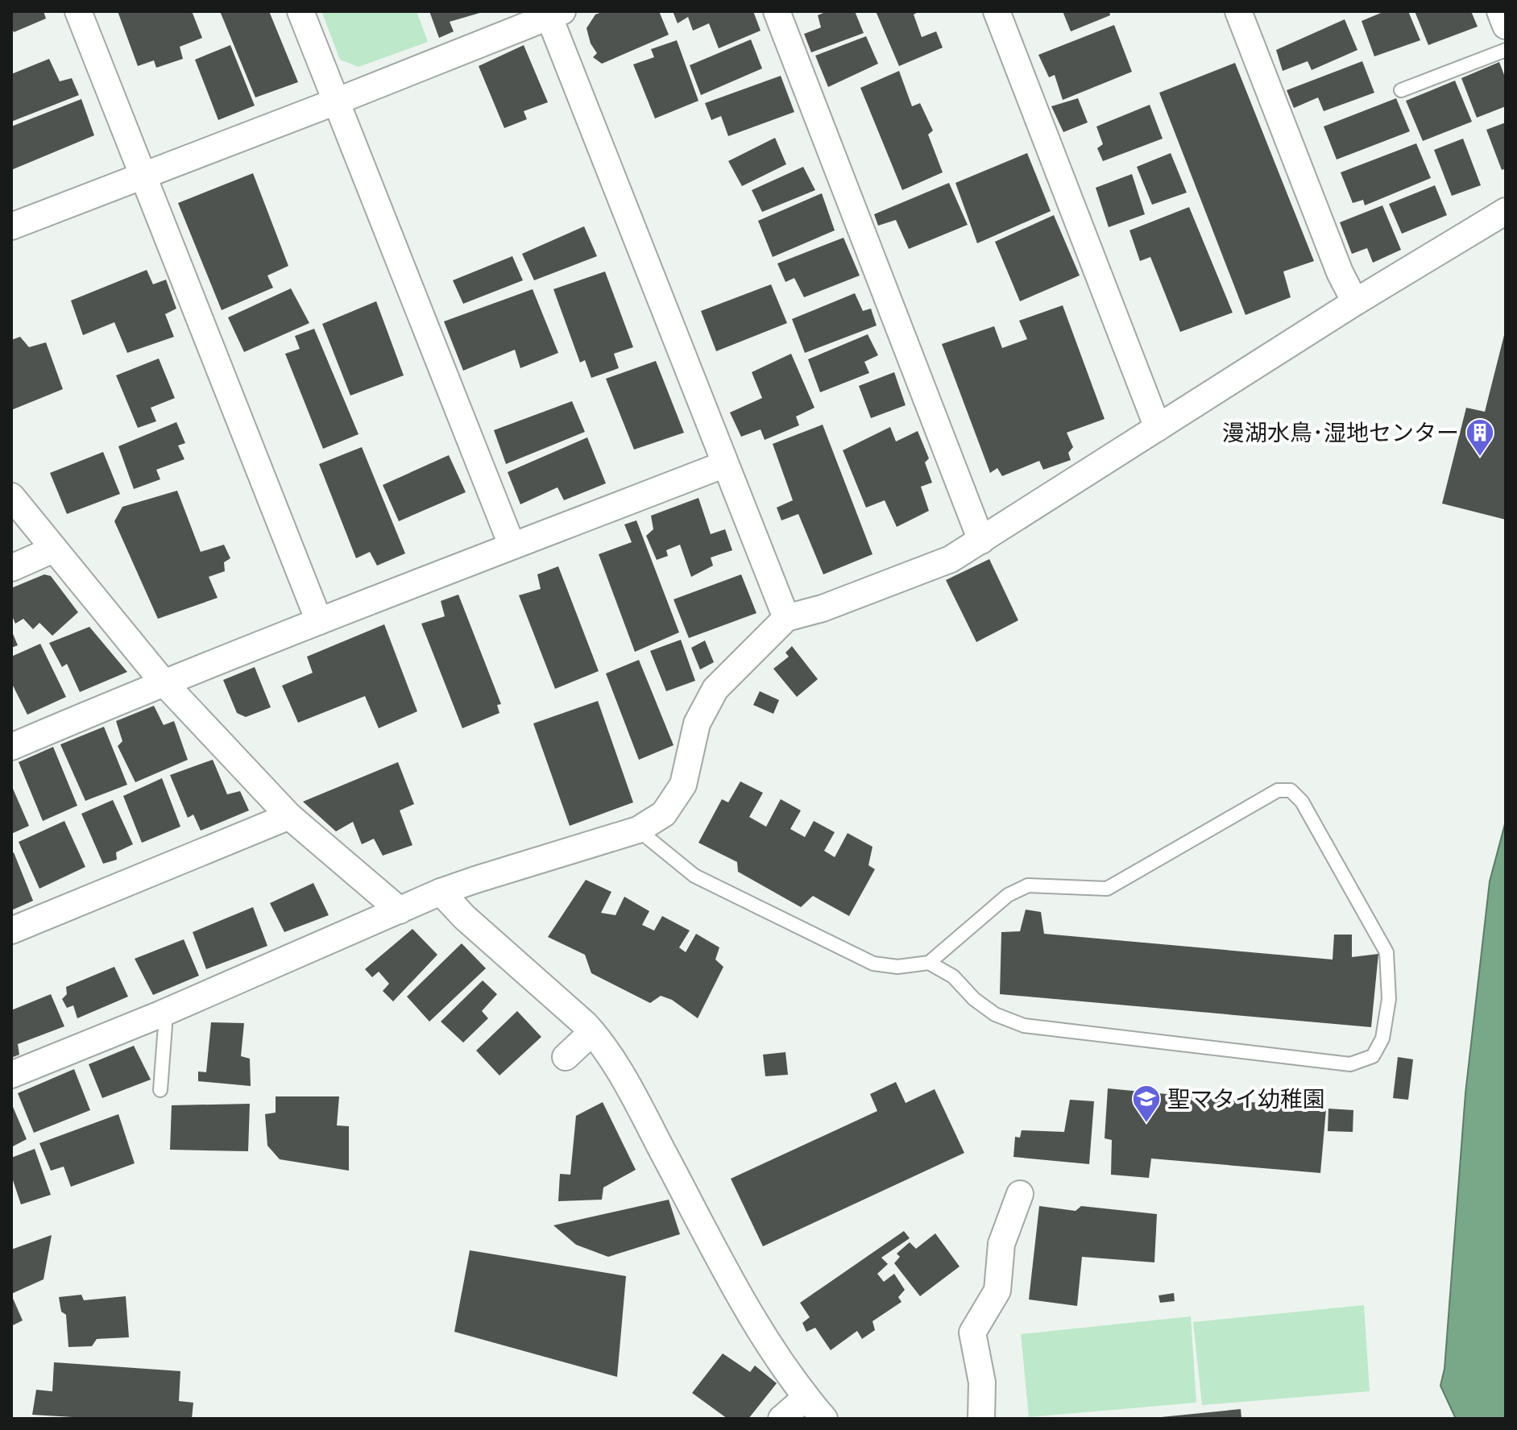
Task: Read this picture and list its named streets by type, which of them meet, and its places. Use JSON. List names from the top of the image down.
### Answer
{
  "places": {
    "building": ["漫湖水鳥･湿地センター"],
    "school or university": ["聖マタイ幼稚園"]
  }
}
